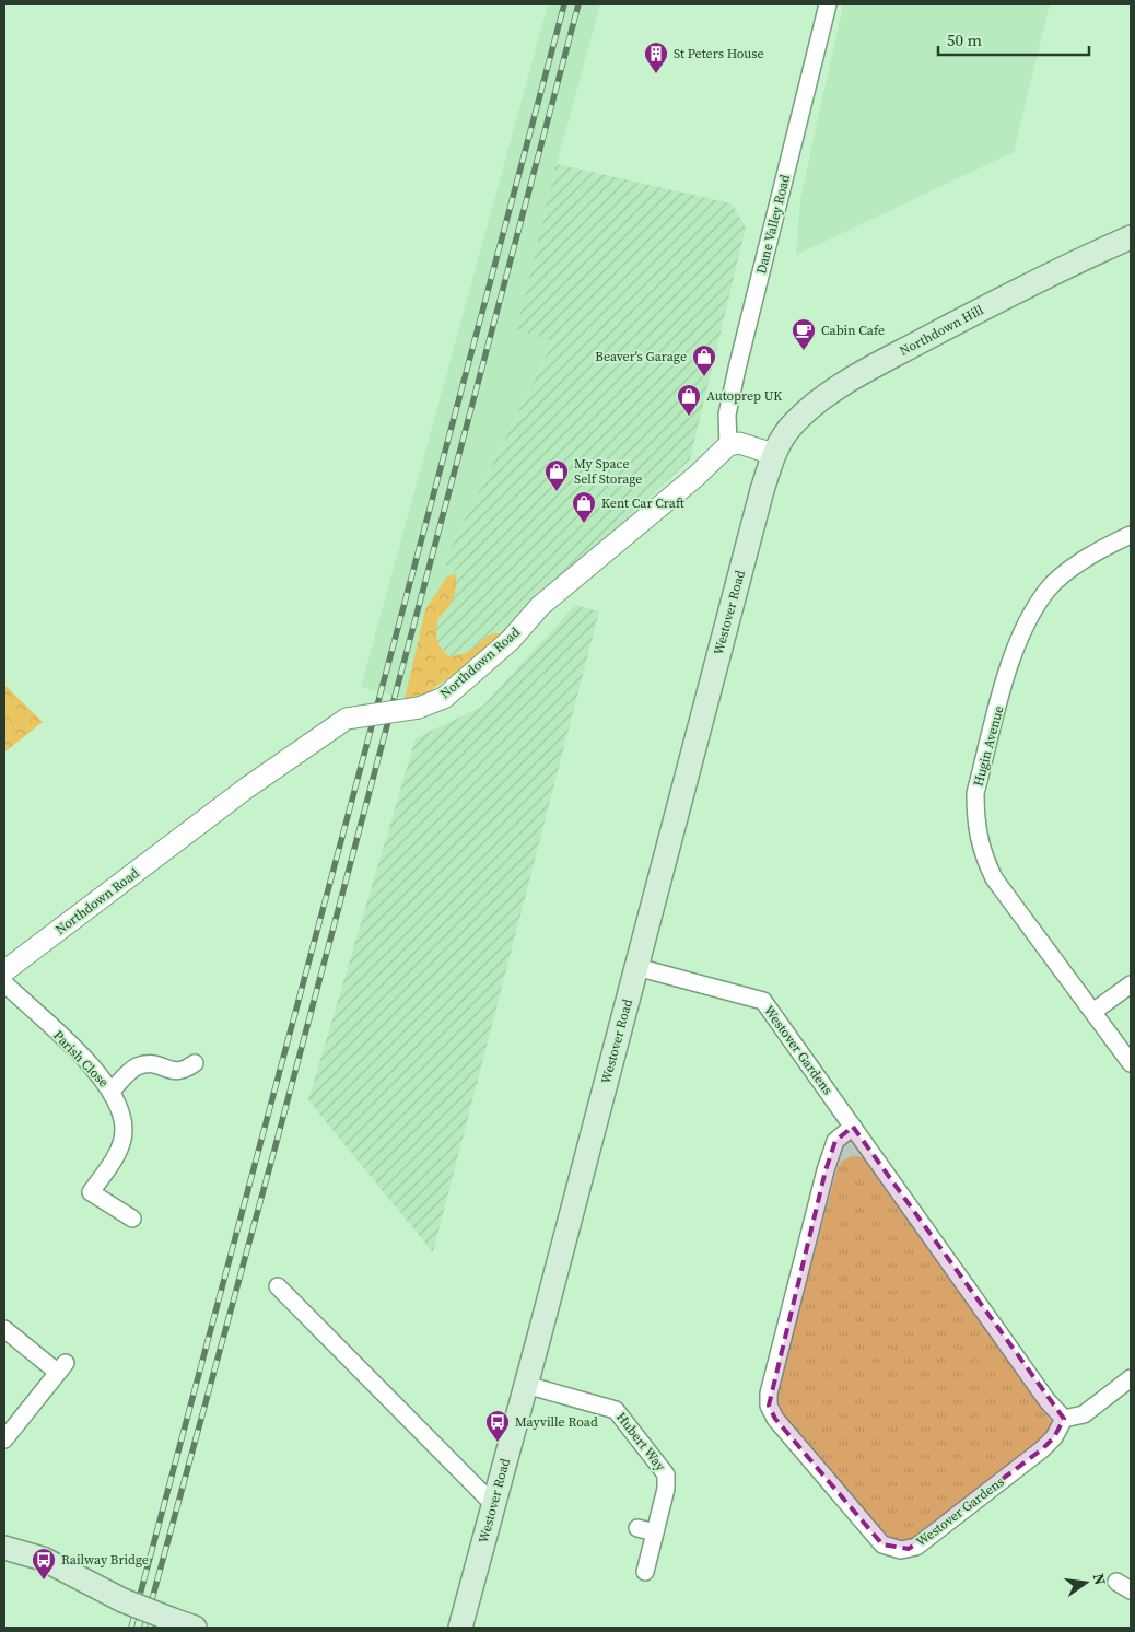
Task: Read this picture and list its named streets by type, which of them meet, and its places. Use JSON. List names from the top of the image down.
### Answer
{
  "streets": {
    "main road": ["Northdown Hill", "Westover Road"],
    "street": [
      "Dane Valley Road",
      "Northdown Road",
      "Hugin Avenue",
      "Westover Gardens",
      "Parish Close",
      "Hubert Way"
    ]
  },
  "crossings": [
    ["Dane Valley Road", "Northdown Road"],
    ["Northdown Hill", "Westover Road"],
    ["Westover Road", "Westover Gardens"],
    ["Westover Road", "Hubert Way"]
  ],
  "places": {
    "building": ["St Peters House"],
    "cafe": ["Cabin Cafe"],
    "shop": [
      "Beaver's Garage",
      "Autoprep UK",
      "My Space Self Storage",
      "Kent Car Craft"
    ],
    "bus stop": ["Mayville Road", "Railway Bridge"]
  },
  "scale_bar": "50 m",
  "north": "right"
}
